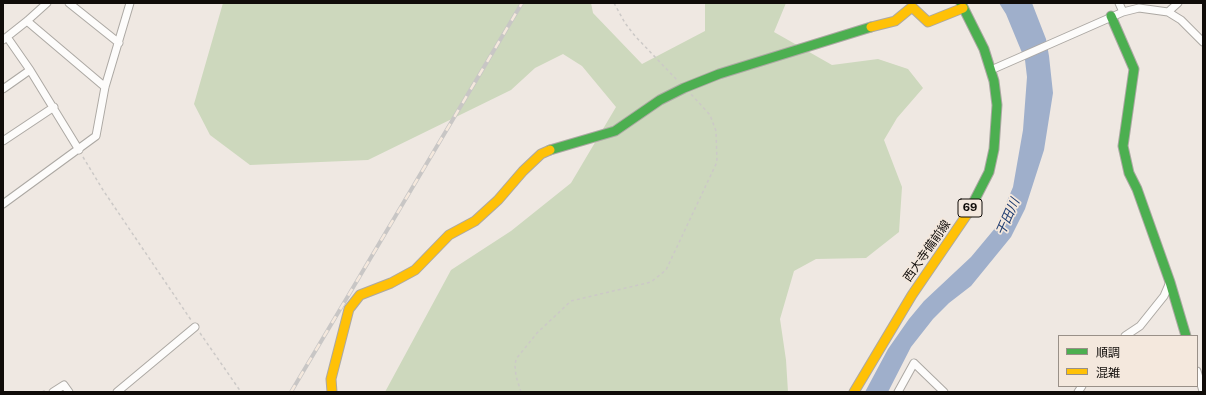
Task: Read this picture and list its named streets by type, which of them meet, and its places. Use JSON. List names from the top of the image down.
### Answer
{
  "streets": {
    "street": ["69", "西大寺備前線"]
  },
  "water": ["干田川"],
  "legend": ["順調", "混雑"]
}
